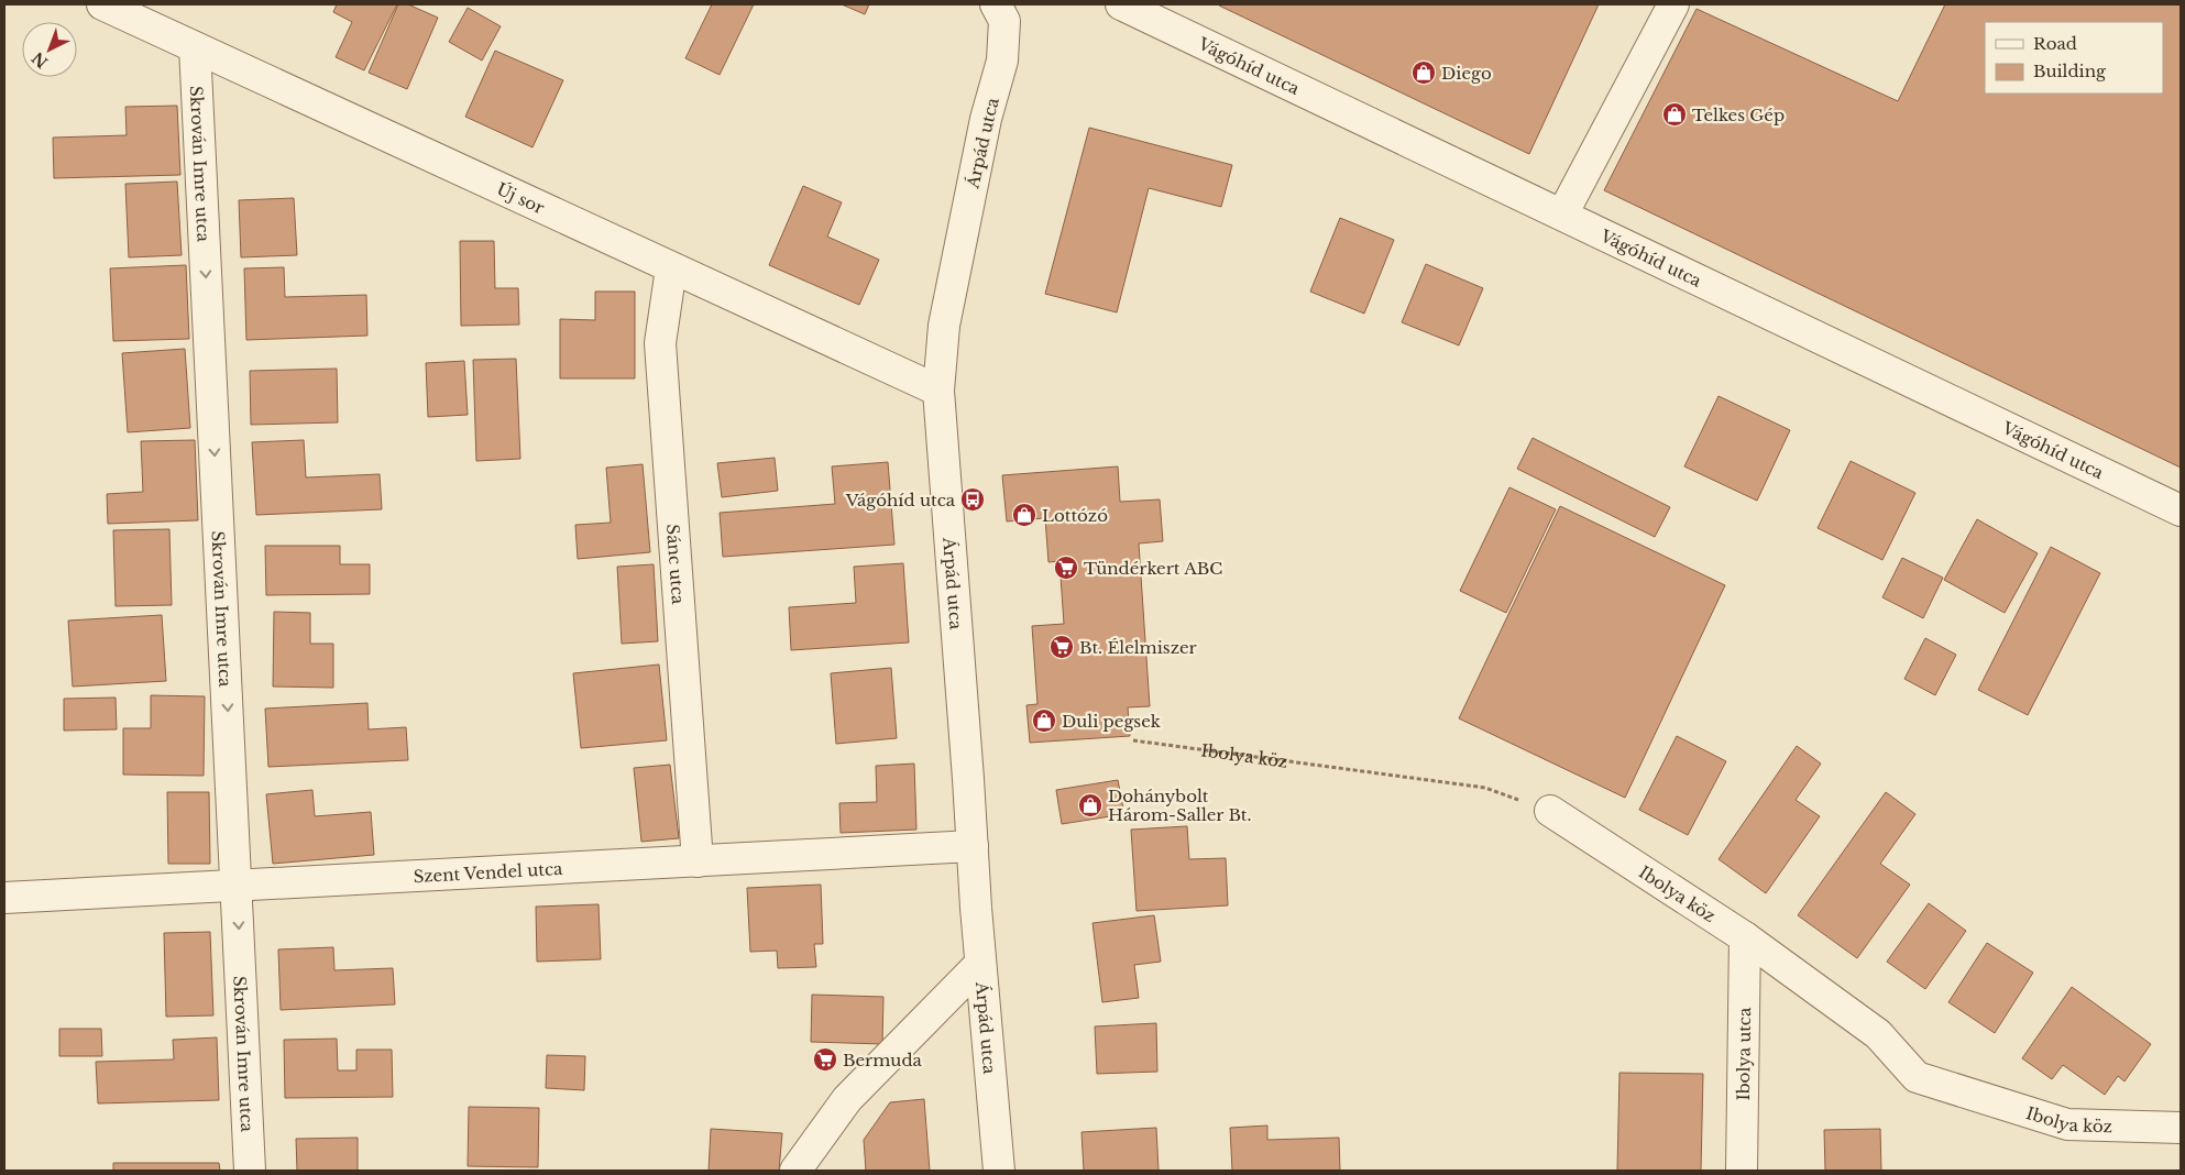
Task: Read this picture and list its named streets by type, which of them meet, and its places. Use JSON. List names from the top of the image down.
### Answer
{
  "streets": {
    "street": [
      "Vágóhíd utca",
      "Árpád utca",
      "Skrován Imre utca",
      "Új sor",
      "Sánc utca",
      "Ibolya köz",
      "Szent Vendel utca",
      "Ibolya utca"
    ]
  },
  "crossings": [
    ["Árpád utca", "Új sor"],
    ["Árpád utca", "Szent Vendel utca"],
    ["Skrován Imre utca", "Új sor"],
    ["Skrován Imre utca", "Szent Vendel utca"],
    ["Új sor", "Sánc utca"],
    ["Sánc utca", "Szent Vendel utca"],
    ["Ibolya köz", "Ibolya utca"]
  ],
  "one_way": ["Skrován Imre utca"],
  "places": {
    "shop": [
      "Diego",
      "Telkes Gép",
      "Lottózó",
      "Duli pegsek",
      "Dohánybolt Három-Saller Bt."
    ],
    "bus stop": ["Vágóhíd utca"],
    "supermarket": ["Tündérkert ABC", "Bt. Élelmiszer", "Bermuda"]
  },
  "legend": ["Road", "Building"],
  "north": "bottom left"
}
